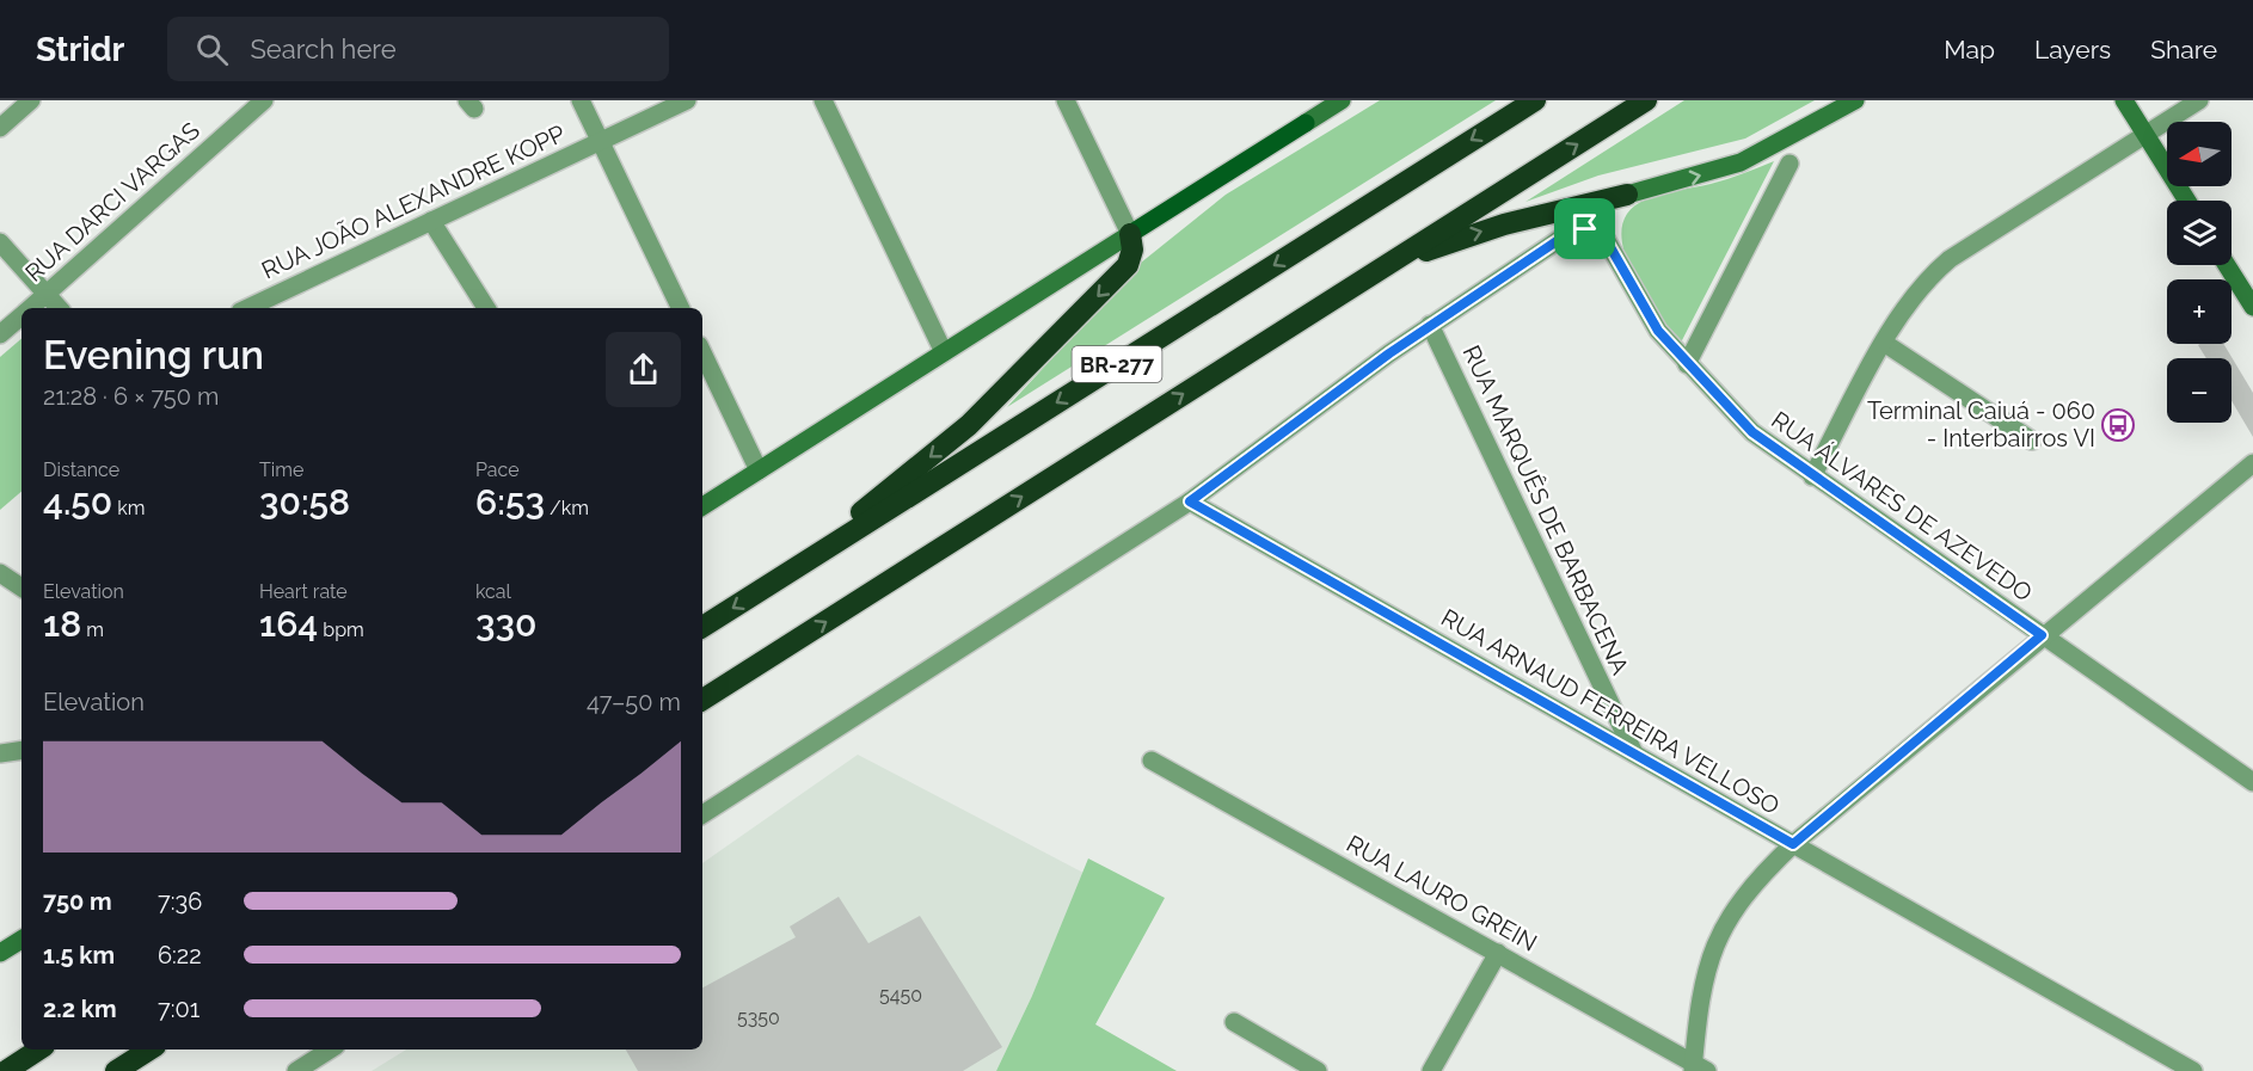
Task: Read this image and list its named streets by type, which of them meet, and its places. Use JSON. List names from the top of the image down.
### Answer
{
  "streets": {
    "highway": ["BR-277"],
    "street": [
      "RUA DARCI VARGAS",
      "RUA JOÃO ALEXANDRE KOPP",
      "RUA ÁLVARES DE AZEVEDO",
      "RUA MARQUÊS DE BARBACENA",
      "RUA ARNAUD FERREIRA VELLOSO",
      "RUA LAURO GREIN"
    ]
  },
  "crossings": [
    ["RUA ÁLVARES DE AZEVEDO", "RUA MARQUÊS DE BARBACENA"],
    ["RUA MARQUÊS DE BARBACENA", "RUA ARNAUD FERREIRA VELLOSO"]
  ],
  "places": {
    "bus stop": ["Terminal Caiuá - 060 - Interbairros VI"]
  },
  "house_numbers": ["5450", "5350"],
  "north": "left",
  "page": {
    "header": "Stridr",
    "search": "Search here",
    "nav": ["Map", "Layers", "Share"],
    "map_buttons": ["+", "−"],
    "heading": ["Evening run", "21:28 · 6 × 750 m"],
    "stats": [
      ["Distance", "4.50 km"],
      ["Time", "30:58"],
      ["Pace", "6:53 /km"],
      ["Elevation", "18 m"],
      ["Heart rate", "164 bpm"],
      ["kcal", "330"]
    ],
    "chart": ["Elevation", "47–50 m"],
    "list": [
      {
        "name": "750 m",
        "note": "7:36"
      },
      {
        "name": "1.5 km",
        "note": "6:22"
      },
      {
        "name": "2.2 km",
        "note": "7:01"
      }
    ]
  }
}
